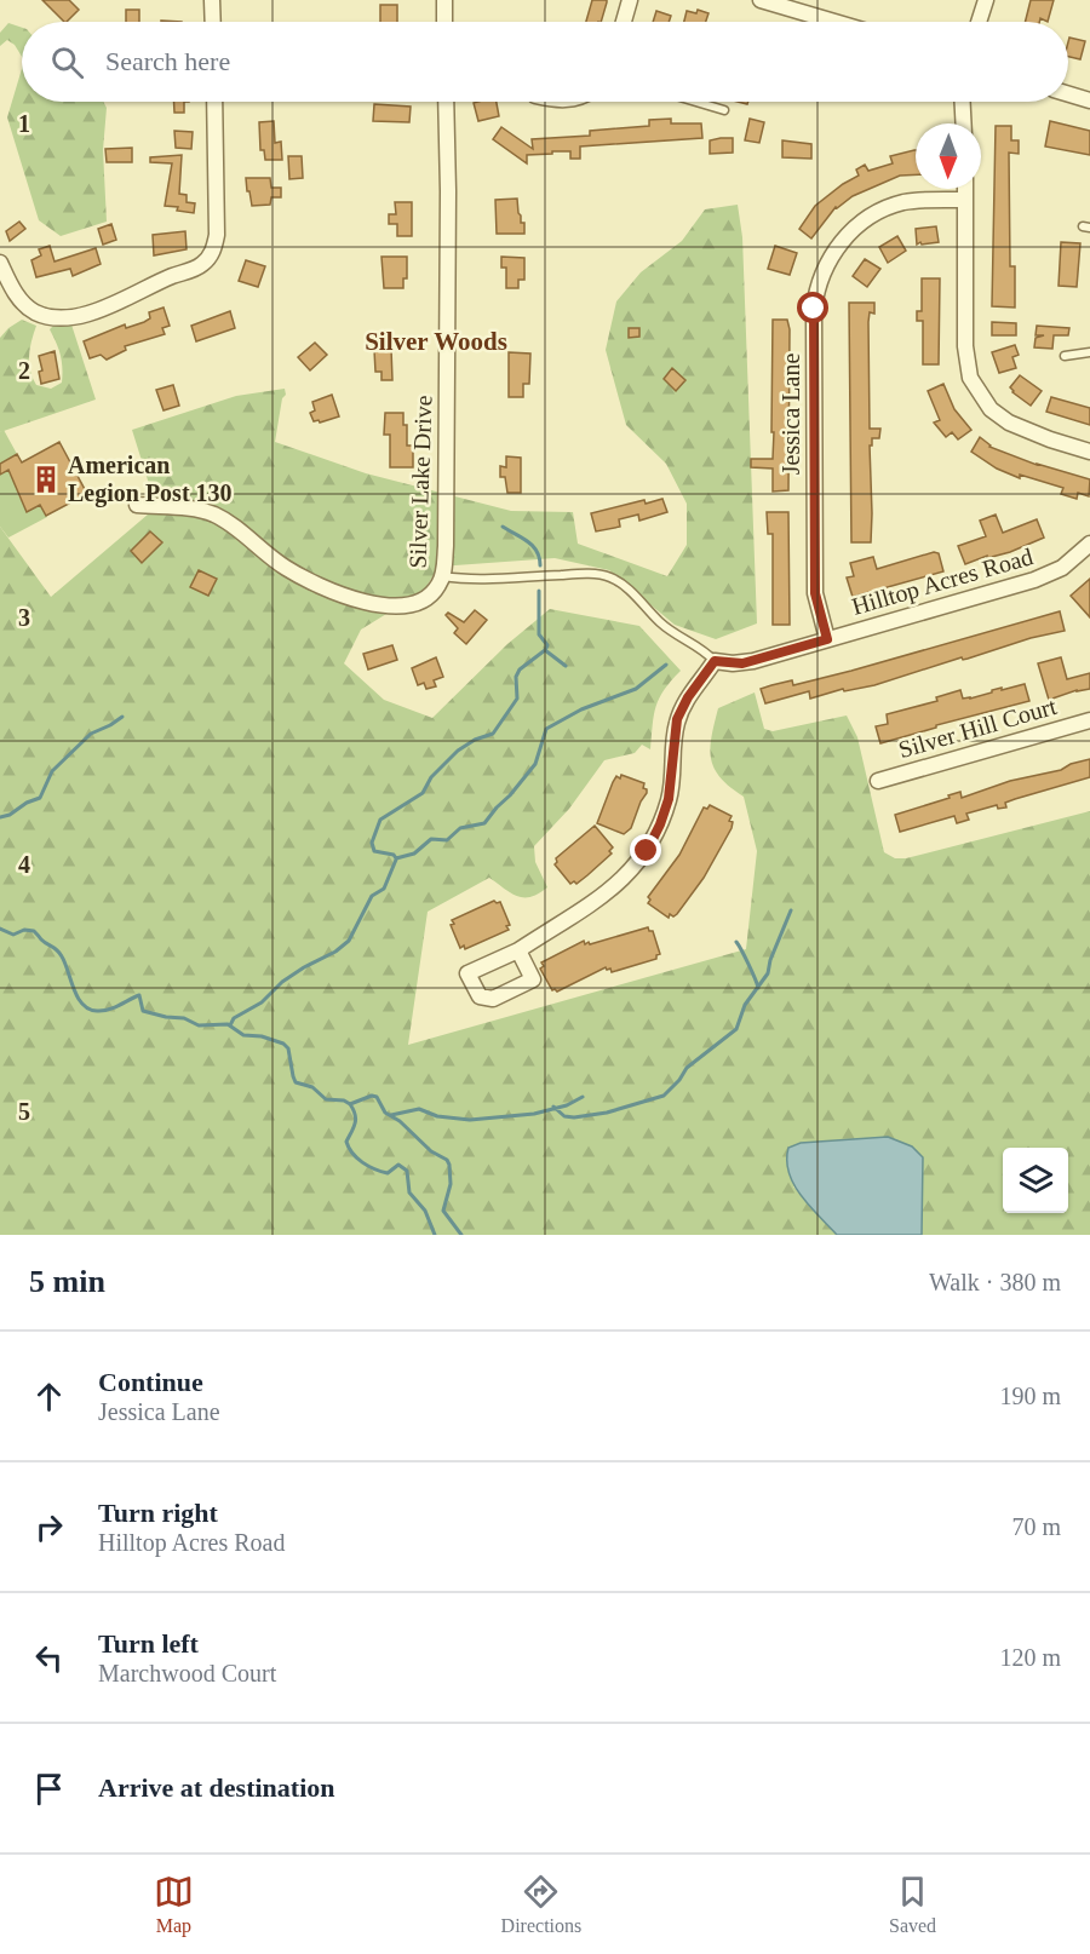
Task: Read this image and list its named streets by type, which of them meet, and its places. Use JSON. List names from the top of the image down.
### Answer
{
  "streets": {
    "street": [
      "Jessica Lane",
      "Silver Lake Drive",
      "Hilltop Acres Road",
      "Silver Hill Court"
    ]
  },
  "crossings": [
    ["Jessica Lane", "Hilltop Acres Road"]
  ],
  "districts": ["Silver Woods"],
  "places": {
    "building": ["American Legion Post 130"]
  },
  "north": "bottom",
  "page": {
    "search": "Search here",
    "heading": ["5 min", "Walk · 380 m"],
    "list": [
      ["Continue", "Jessica Lane", "190 m"],
      ["Turn right", "Hilltop Acres Road", "70 m"],
      ["Turn left", "Marchwood Court", "120 m"],
      "Arrive at destination"
    ],
    "nav": ["Map", "Directions", "Saved"]
  },
  "grid": {
    "rows": [
      "1",
      "2",
      "3",
      "4",
      "5"
    ]
  }
}
